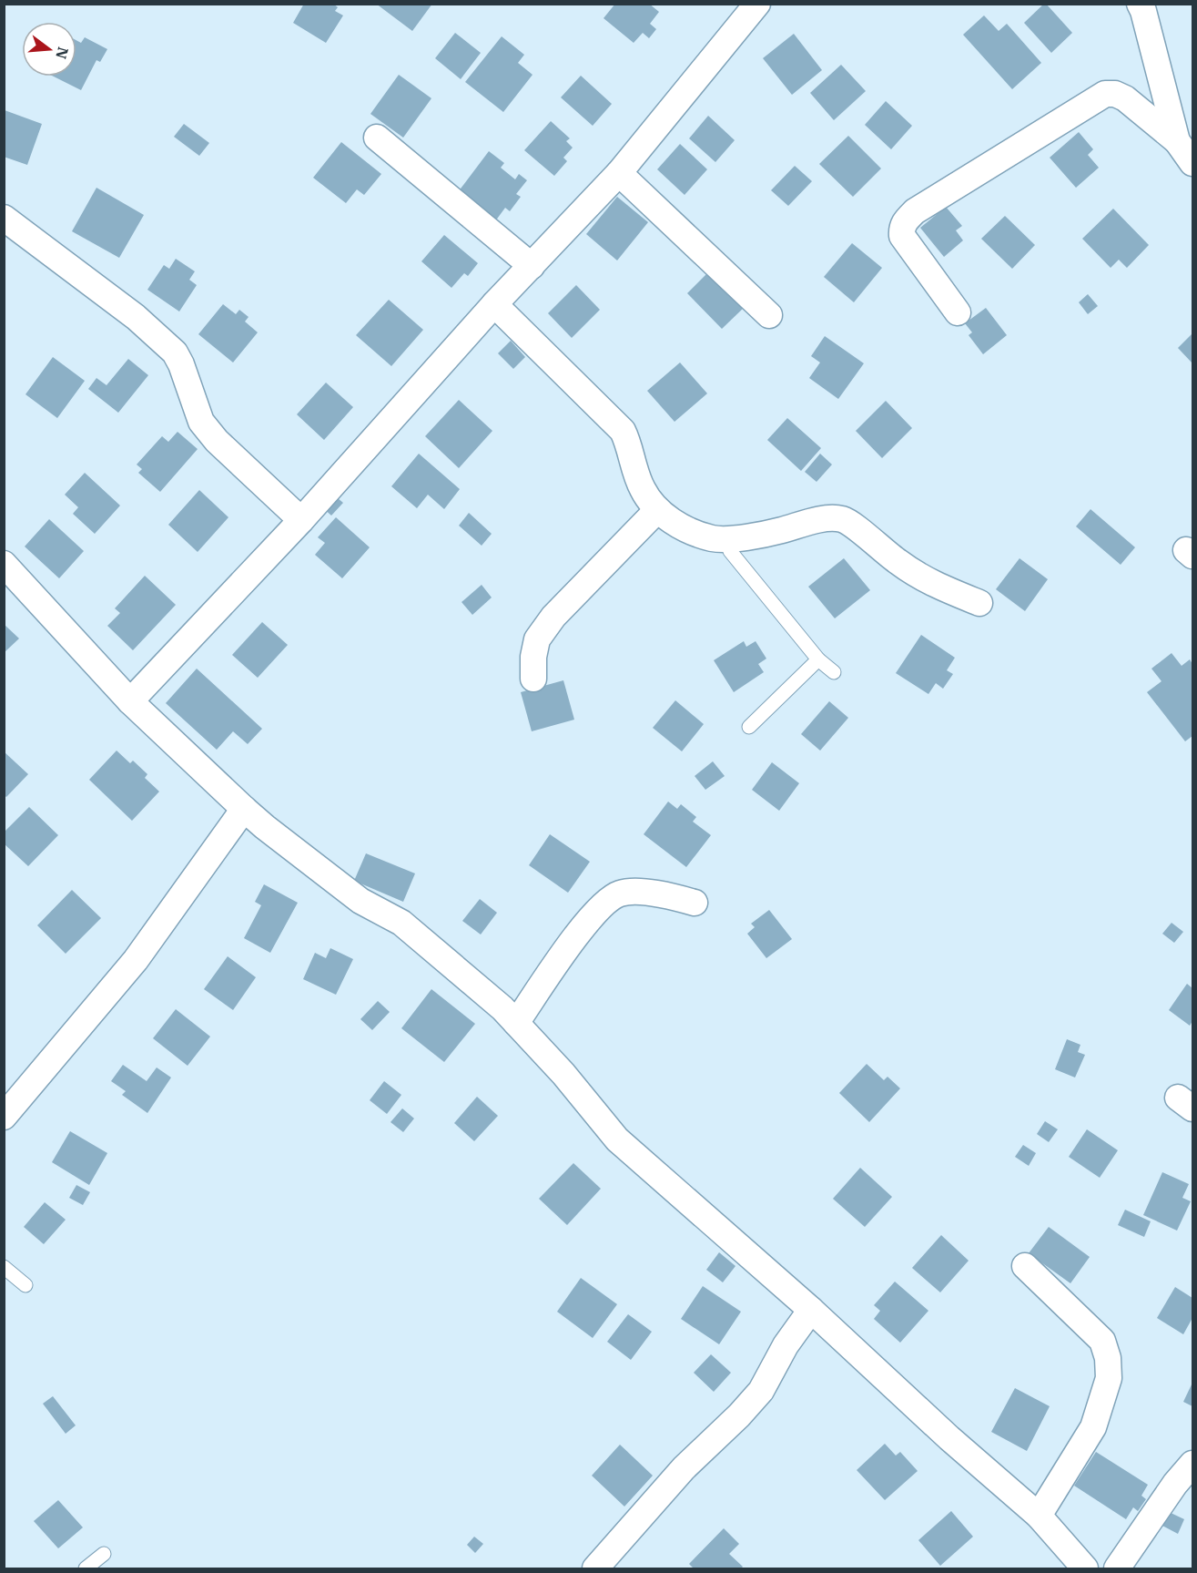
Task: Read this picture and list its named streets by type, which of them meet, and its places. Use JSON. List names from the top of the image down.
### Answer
{
  "north": "right"
}
